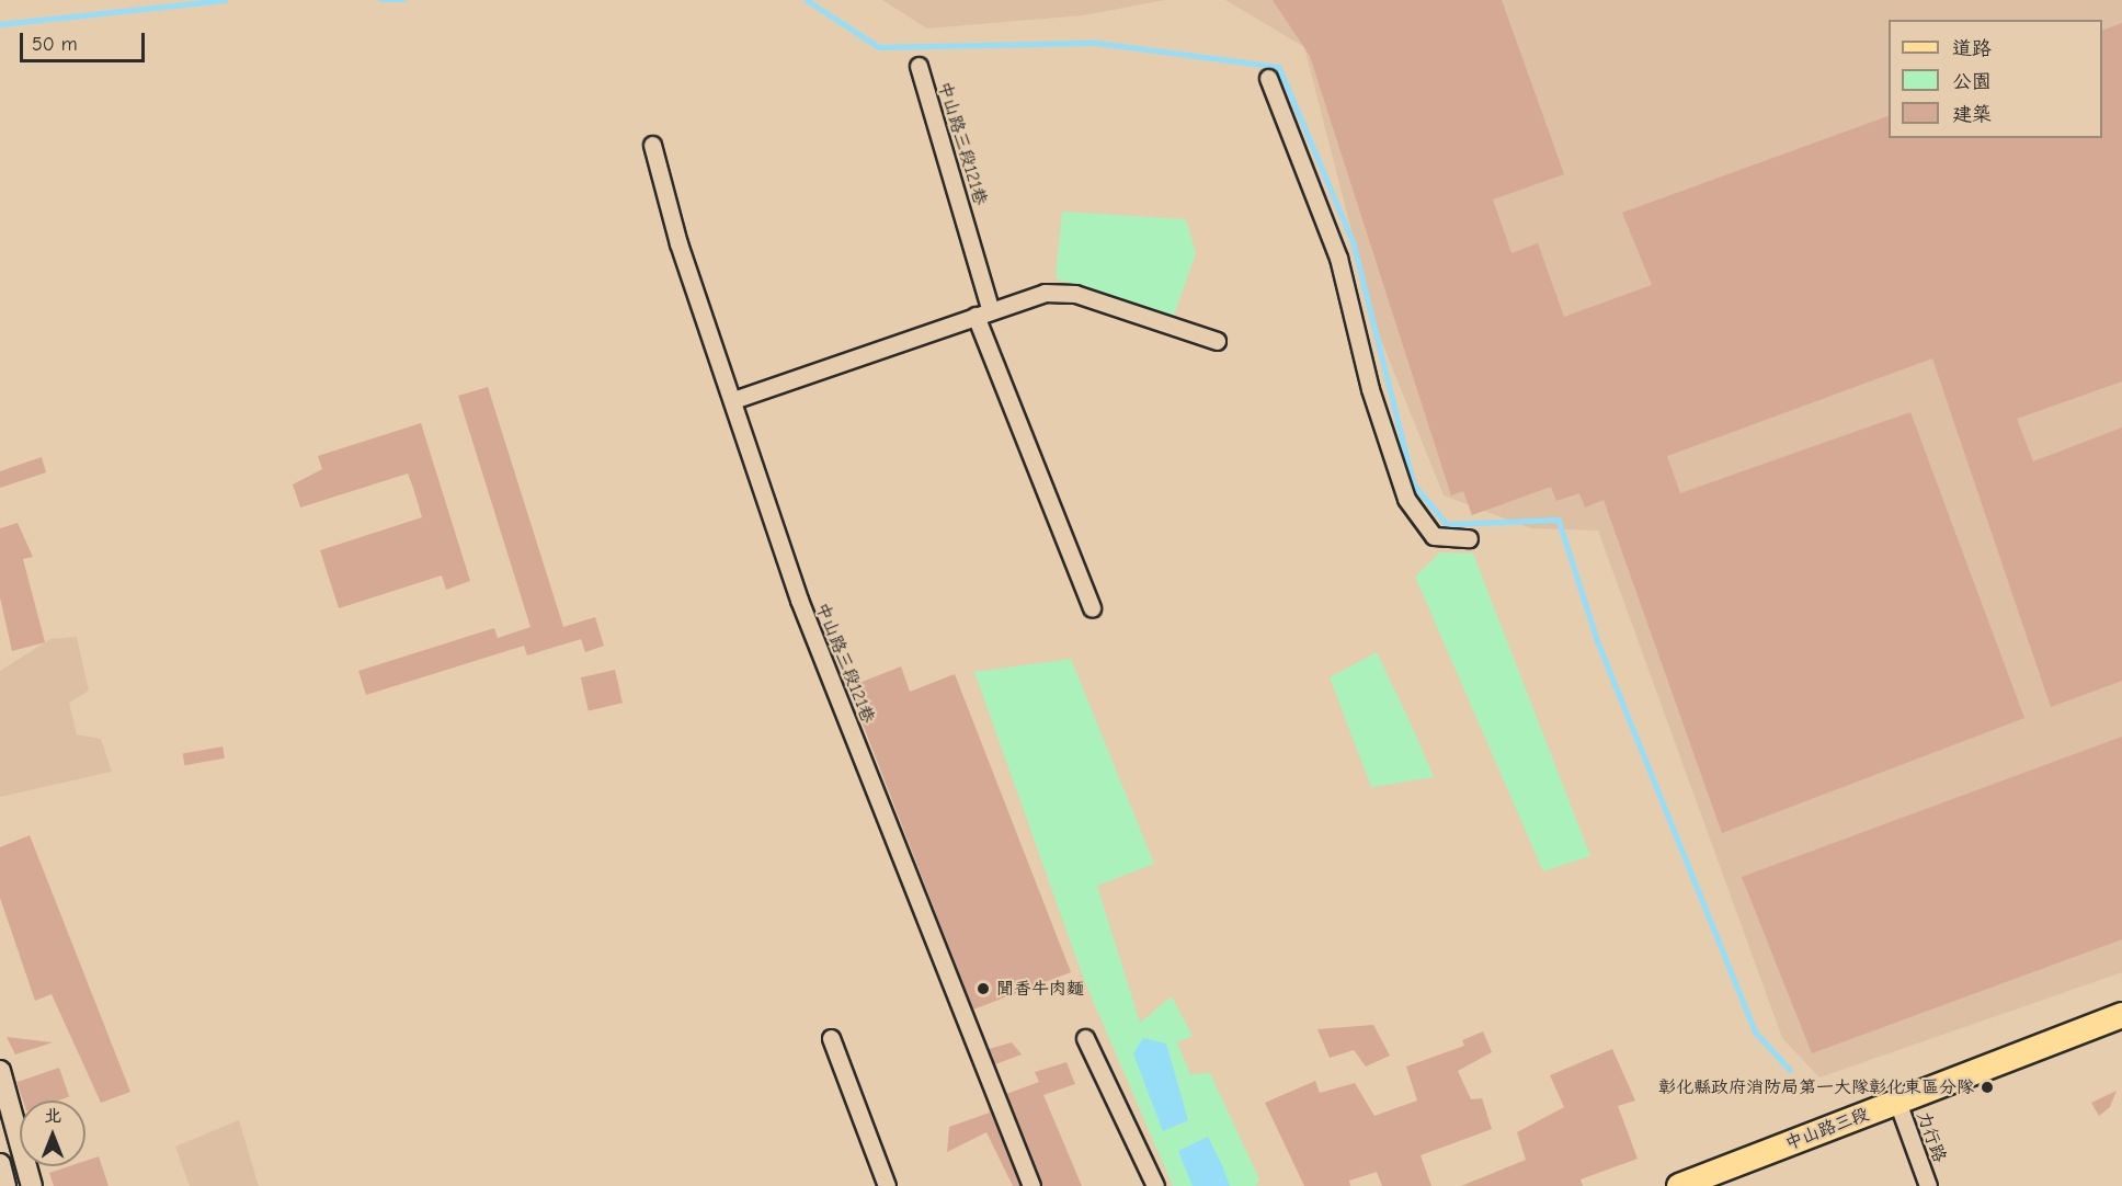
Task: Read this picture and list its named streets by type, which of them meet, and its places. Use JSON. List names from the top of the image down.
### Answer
{
  "streets": {
    "main road": ["中山路三段"],
    "street": ["中山路三段121巷", "力行路"]
  },
  "crossings": [
    ["中山路三段", "力行路"]
  ],
  "places": ["聞香牛肉麵", "彰化縣政府消防局第一大隊彰化東區分隊"],
  "legend": ["道路", "公園", "建築"],
  "scale_bar": "50 m",
  "north": "top"
}
